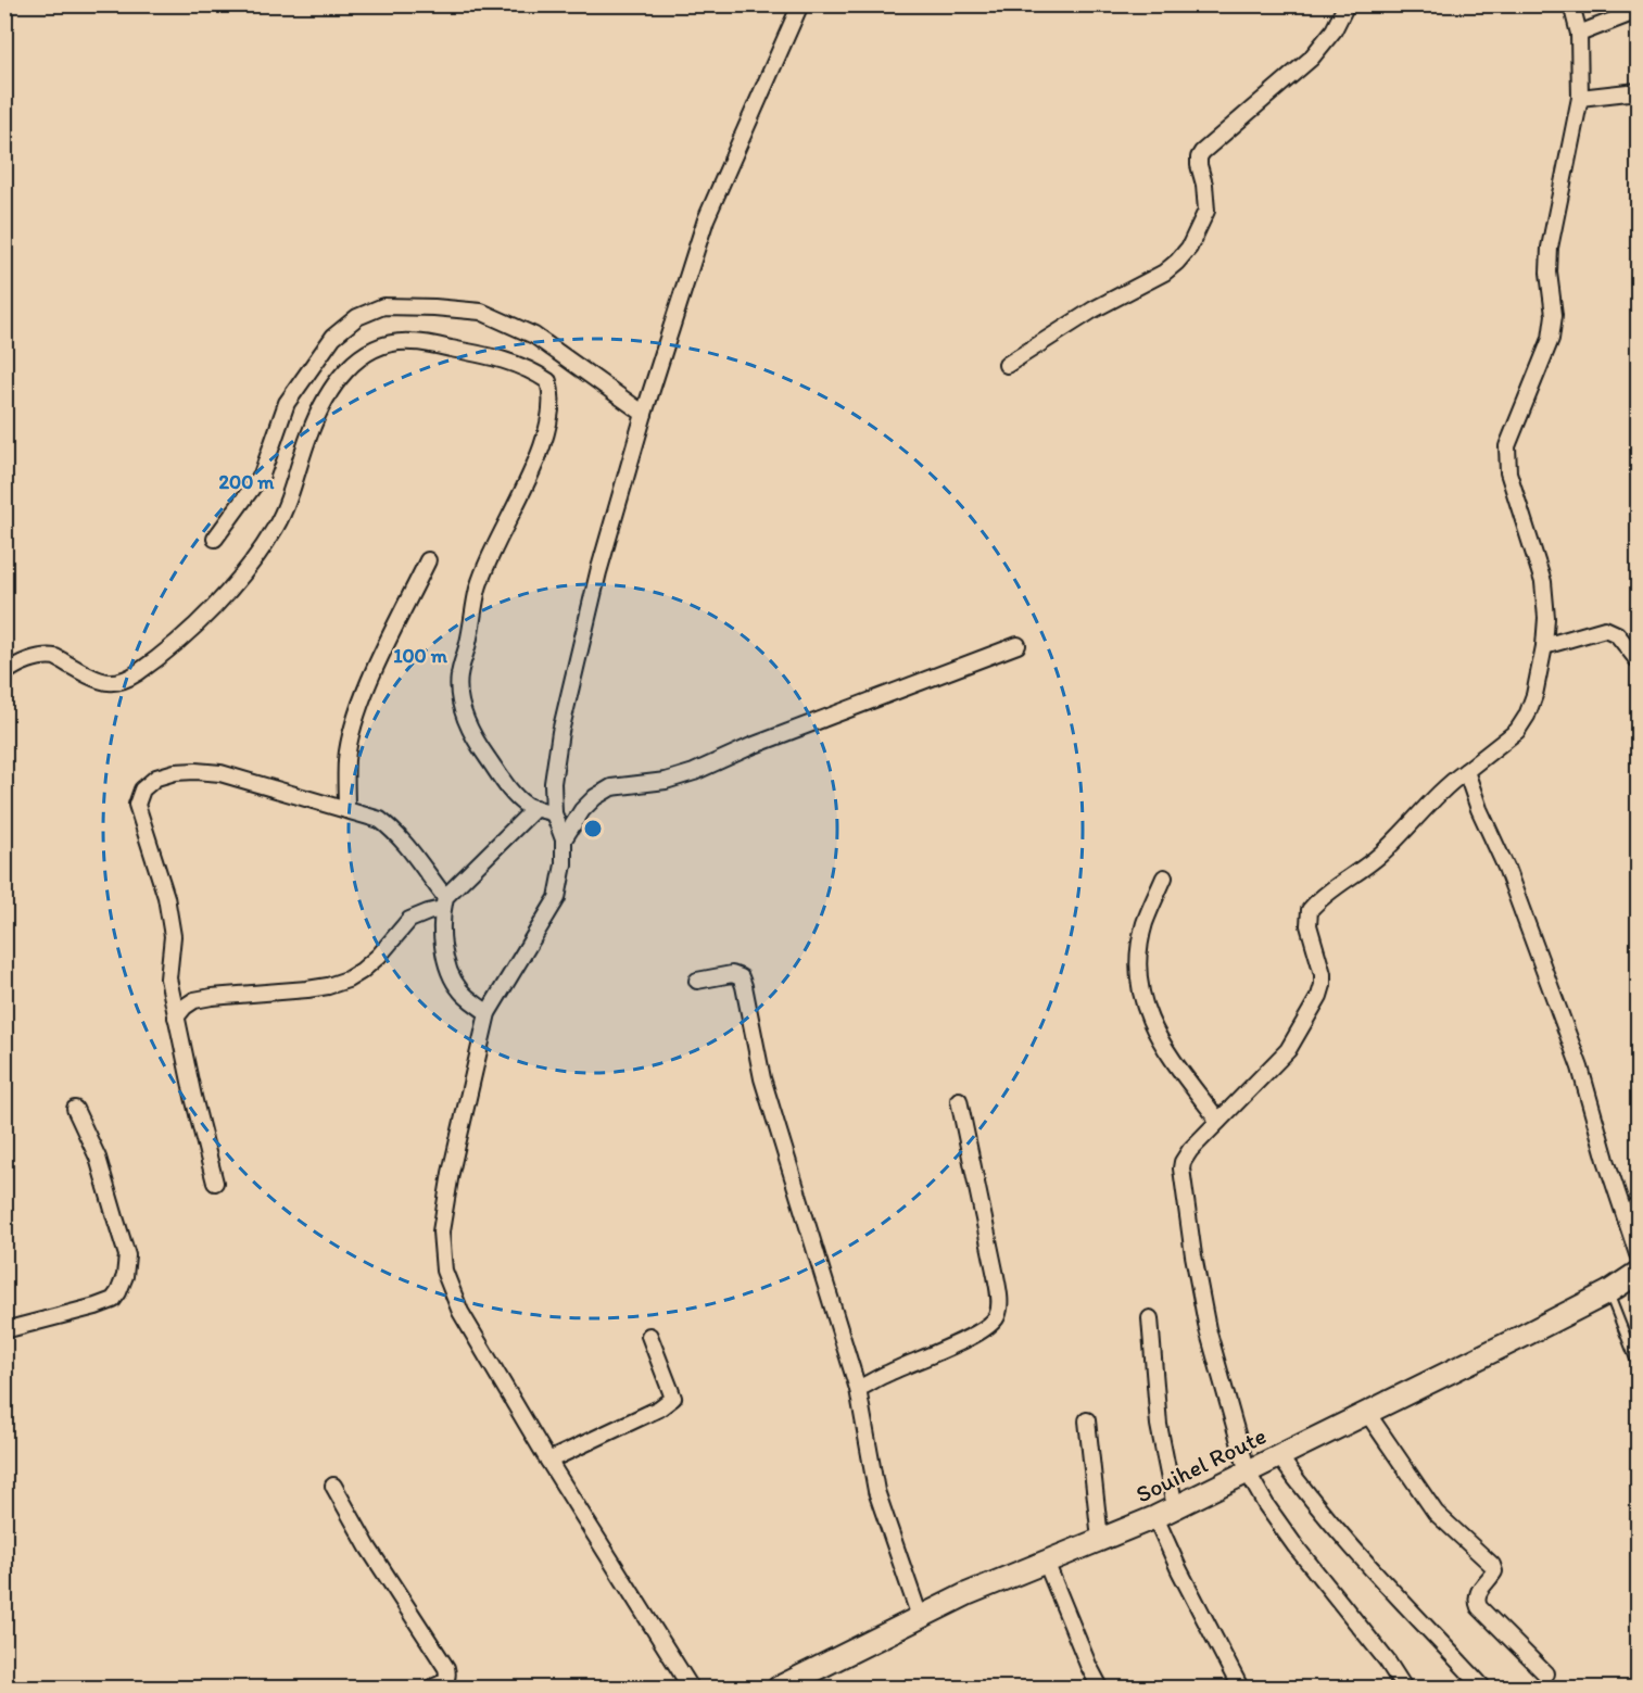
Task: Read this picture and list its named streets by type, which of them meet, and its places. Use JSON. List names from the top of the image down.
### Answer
{
  "streets": {
    "main road": ["Souihel Route"]
  },
  "rings": ["200 m", "100 m"]
}
